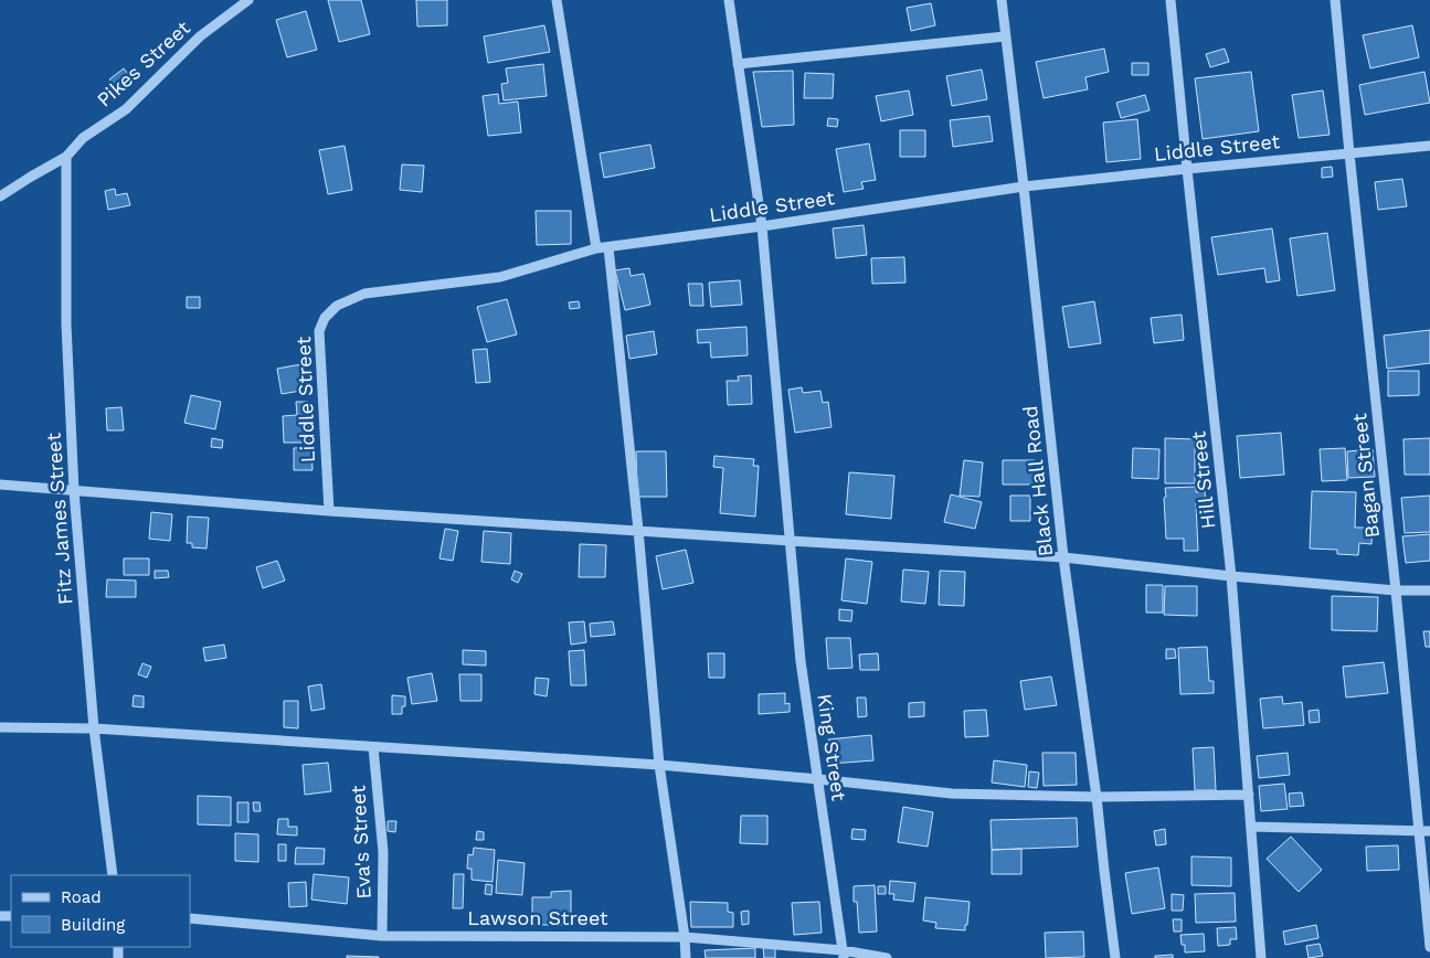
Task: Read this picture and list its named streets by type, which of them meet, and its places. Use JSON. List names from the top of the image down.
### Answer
{
  "streets": {
    "street": [
      "Pikes Street",
      "Liddle Street",
      "Bagan Street",
      "Hill Street",
      "Black Hall Road",
      "Fitz James Street",
      "King Street",
      "Eva's Street",
      "Lawson Street"
    ]
  },
  "crossings": [
    ["Pikes Street", "Fitz James Street"],
    ["Liddle Street", "Bagan Street"],
    ["Liddle Street", "Hill Street"],
    ["Liddle Street", "Black Hall Road"],
    ["Liddle Street", "King Street"],
    ["King Street", "Lawson Street"],
    ["Eva's Street", "Lawson Street"]
  ],
  "legend": ["Road", "Building"]
}
